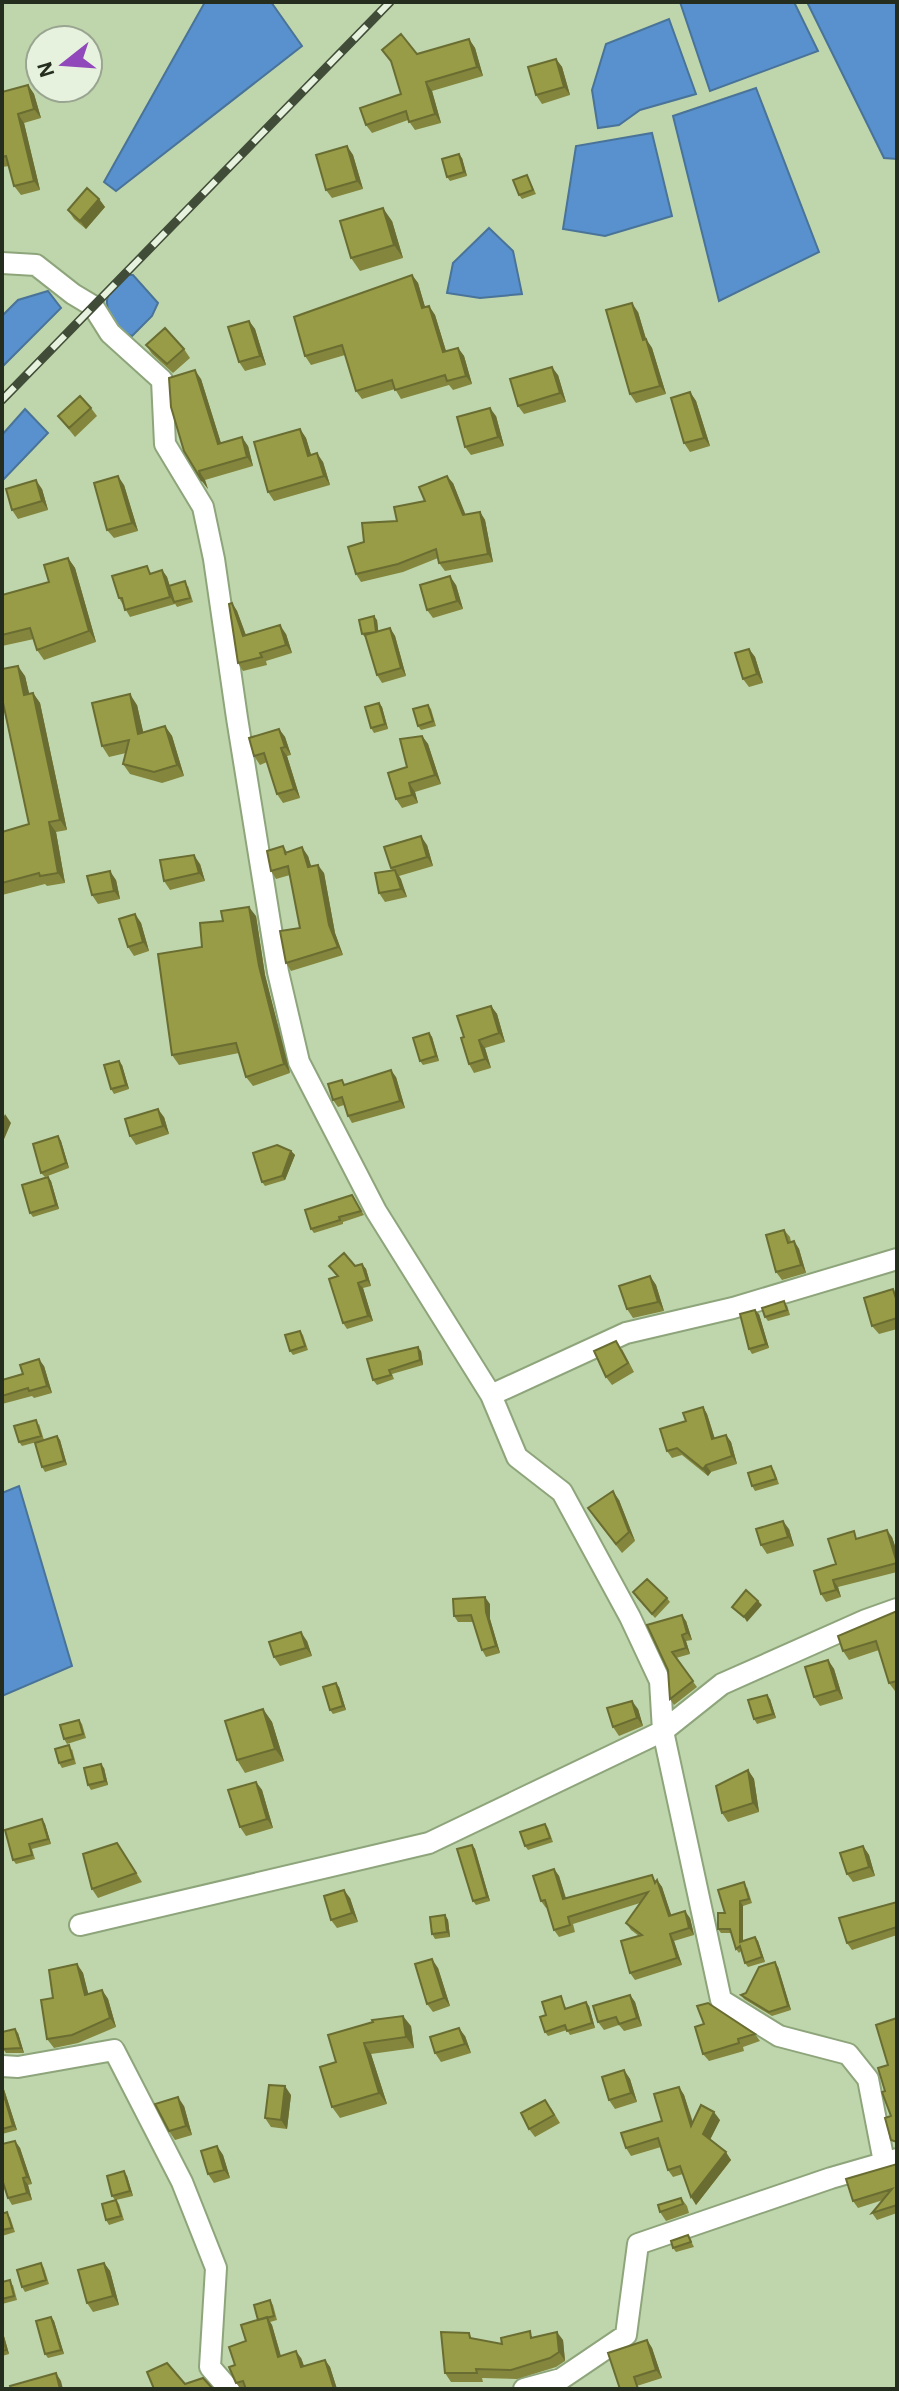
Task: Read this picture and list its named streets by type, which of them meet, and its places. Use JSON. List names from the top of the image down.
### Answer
{
  "north": "left"
}
